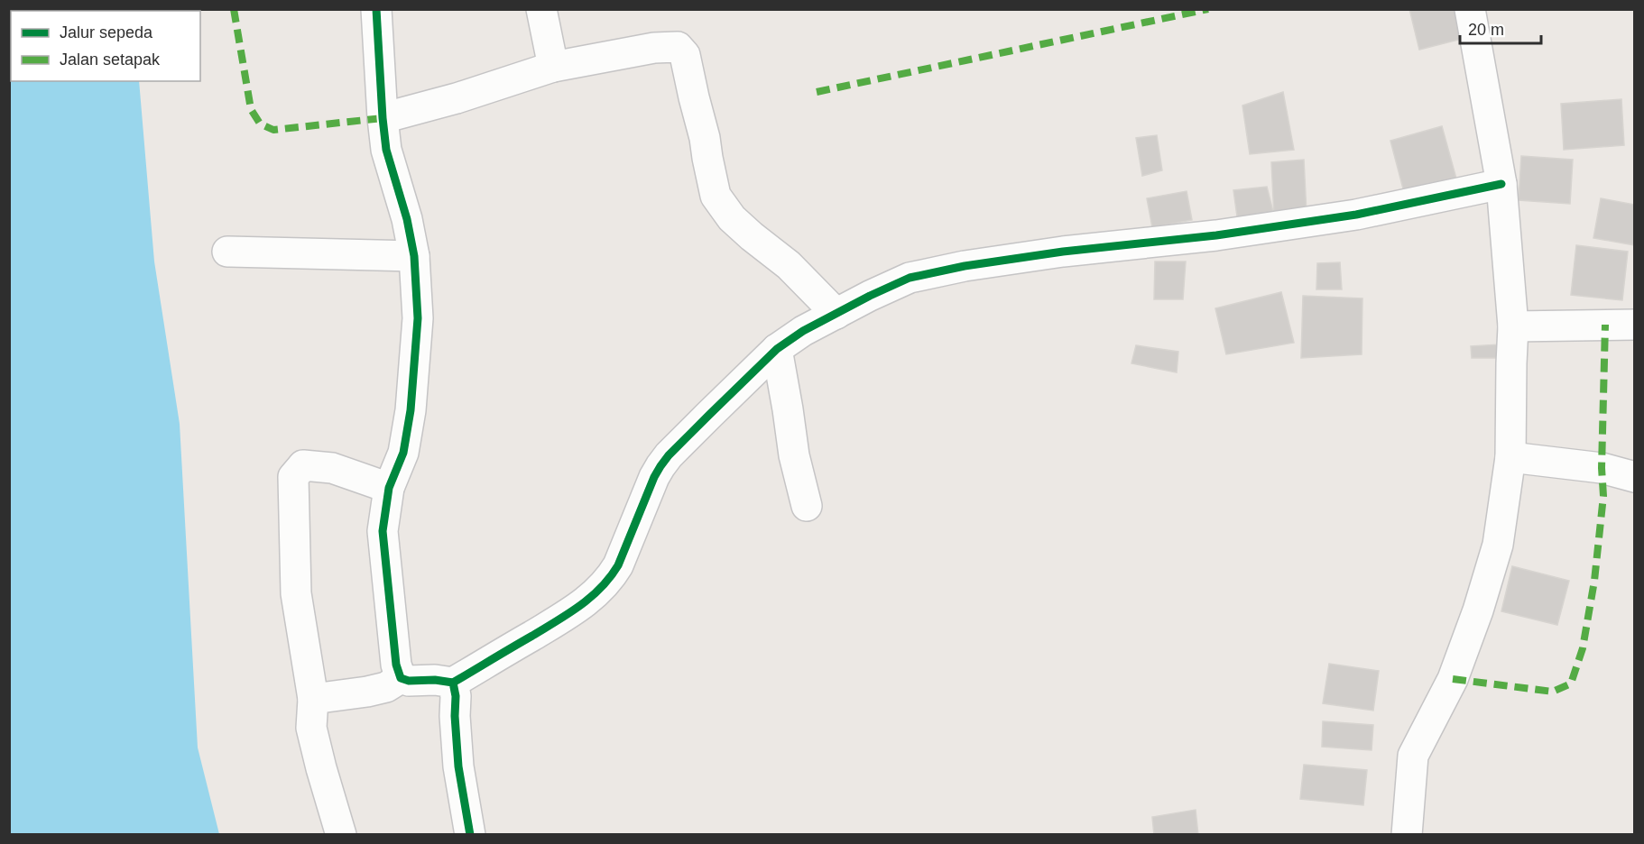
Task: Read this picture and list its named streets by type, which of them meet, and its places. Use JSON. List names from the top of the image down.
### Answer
{
  "legend": ["Jalur sepeda", "Jalan setapak"],
  "scale_bar": "20 m"
}
